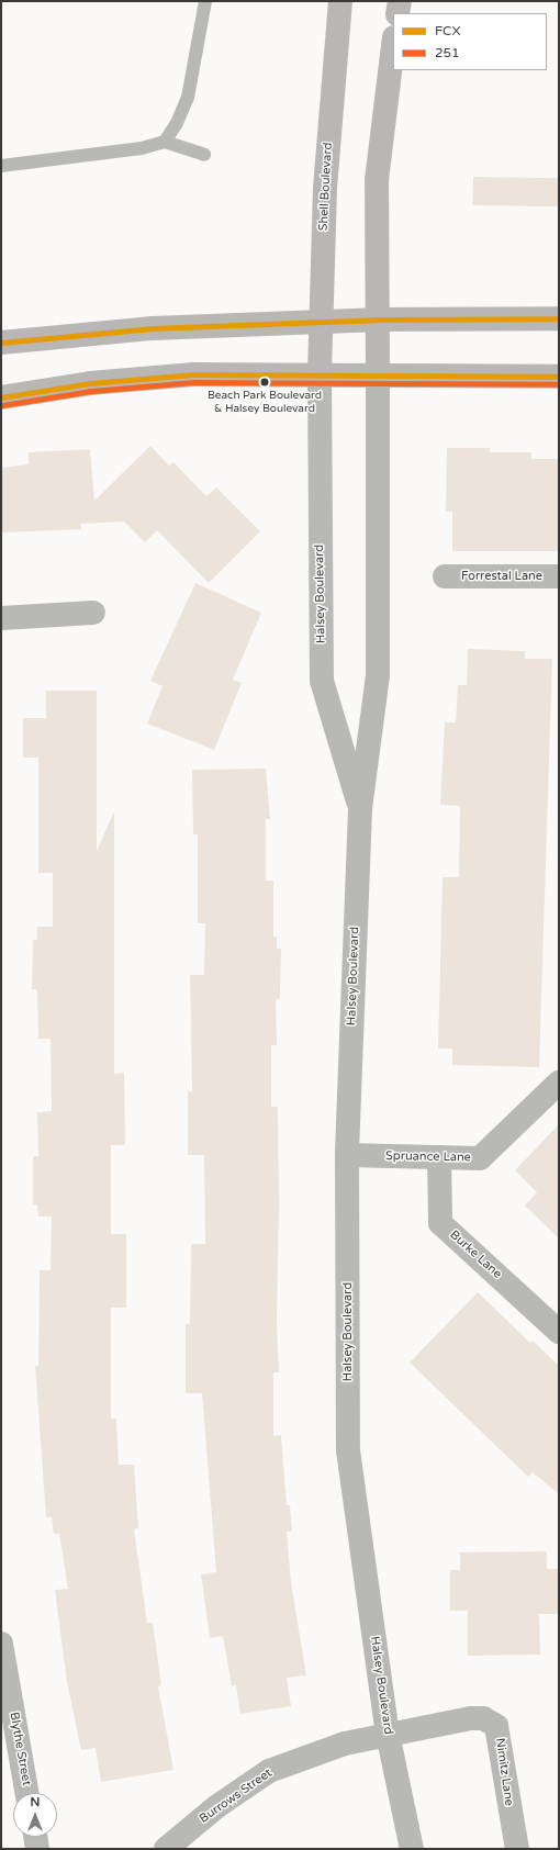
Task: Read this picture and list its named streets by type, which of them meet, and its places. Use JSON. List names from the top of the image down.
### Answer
{
  "streets": {
    "main road": ["Shell Boulevard"],
    "street": [
      "Forrestal Lane",
      "Halsey Boulevard",
      "Spruance Lane",
      "Burke Lane",
      "Blythe Street",
      "Nimitz Lane",
      "Burrows Street"
    ]
  },
  "crossings": [
    ["Shell Boulevard", "Halsey Boulevard"],
    ["Halsey Boulevard", "Spruance Lane"],
    ["Halsey Boulevard", "Nimitz Lane"],
    ["Halsey Boulevard", "Burrows Street"],
    ["Spruance Lane", "Burke Lane"],
    ["Nimitz Lane", "Burrows Street"]
  ],
  "places": ["Beach Park Boulevard & Halsey Boulevard"],
  "lines": ["transit line FCX", "transit line 251"],
  "legend": ["FCX", "251"],
  "north": "top"
}
